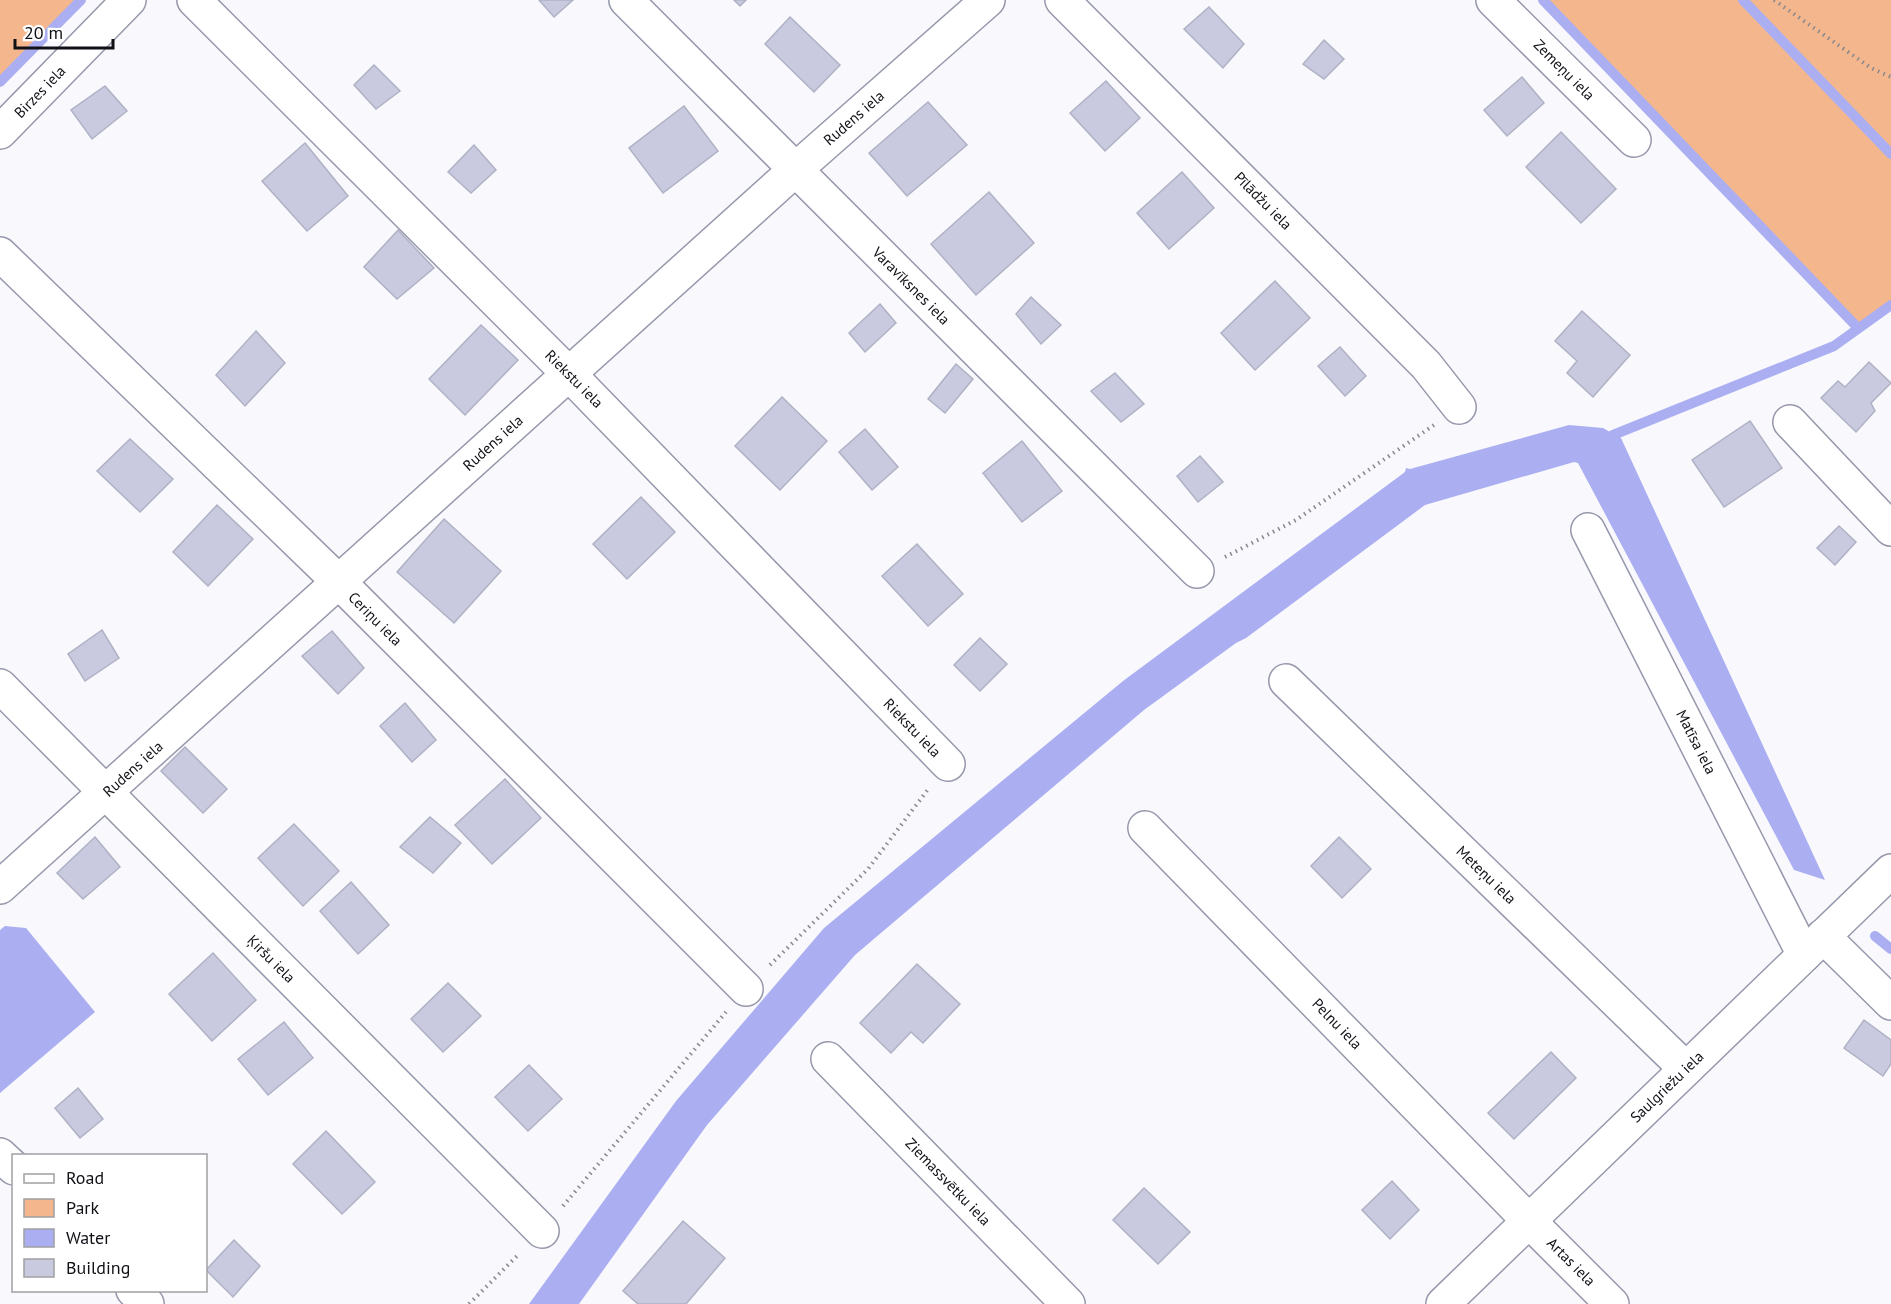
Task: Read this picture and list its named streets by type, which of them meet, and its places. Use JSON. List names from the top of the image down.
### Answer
{
  "streets": {
    "street": [
      "Zemeņu iela",
      "Birzes iela",
      "Rudens iela",
      "Pīlādžu iela",
      "Varavīksnes iela",
      "Riekstu iela",
      "Ceriņu iela",
      "Matīsa iela",
      "Meteņu iela",
      "Ķiršu iela",
      "Pelnu iela",
      "Saulgriežu iela",
      "Ziemassvētku iela",
      "Artas iela"
    ]
  },
  "crossings": [
    ["Rudens iela", "Varavīksnes iela"],
    ["Rudens iela", "Riekstu iela"],
    ["Rudens iela", "Ceriņu iela"],
    ["Rudens iela", "Ķiršu iela"],
    ["Matīsa iela", "Saulgriežu iela"],
    ["Meteņu iela", "Saulgriežu iela"],
    ["Pelnu iela", "Saulgriežu iela"],
    ["Pelnu iela", "Artas iela"],
    ["Saulgriežu iela", "Artas iela"]
  ],
  "legend": [
    "Road",
    "Park",
    "Water",
    "Building"
  ],
  "scale_bar": "20 m"
}
